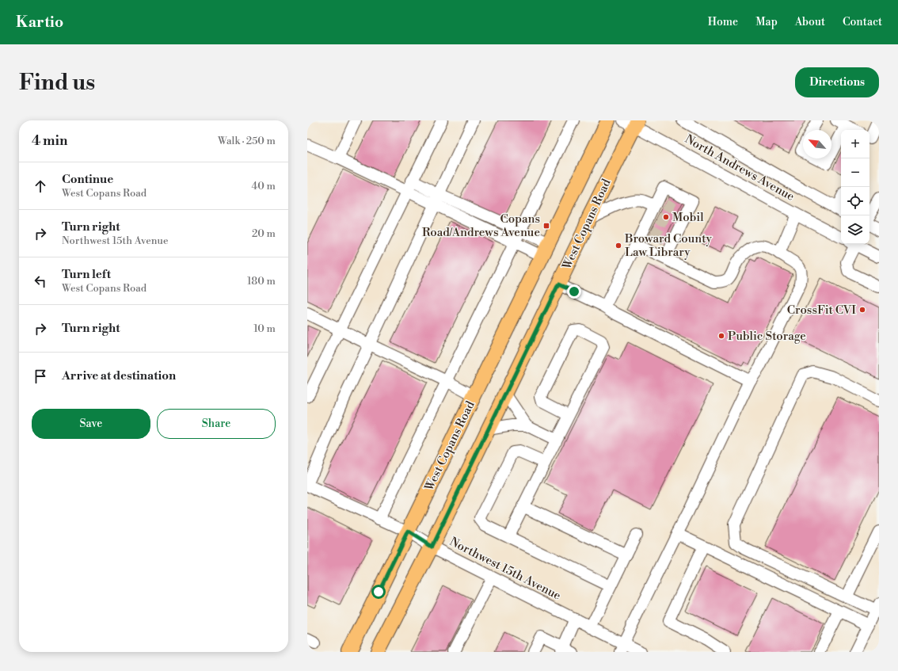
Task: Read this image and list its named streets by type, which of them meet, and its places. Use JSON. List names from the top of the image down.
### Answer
{
  "streets": {
    "main road": ["West Copans Road"],
    "street": ["North Andrews Avenue", "Northwest 15th Avenue"]
  },
  "crossings": [
    ["North Andrews Avenue", "West Copans Road"],
    ["West Copans Road", "Northwest 15th Avenue"]
  ],
  "places": {
    "other": [
      "Mobil",
      "Broward County Law Library",
      "CrossFit CVI",
      "Public Storage"
    ],
    "transit": ["Copans Road/Andrews Avenue"]
  },
  "north": "top left",
  "page": {
    "header": "Kartio",
    "nav": [
      "Home",
      "Map",
      "About",
      "Contact"
    ],
    "buttons": [
      "Directions",
      ["Save", "Share"]
    ],
    "title": "Find us",
    "heading": ["4 min", "Walk · 250 m"],
    "map_buttons": ["+", "−"],
    "list": [
      ["Continue", "West Copans Road", "40 m"],
      ["Turn right", "Northwest 15th Avenue", "20 m"],
      ["Turn left", "West Copans Road", "180 m"],
      ["Turn right", "10 m"],
      "Arrive at destination"
    ]
  }
}
